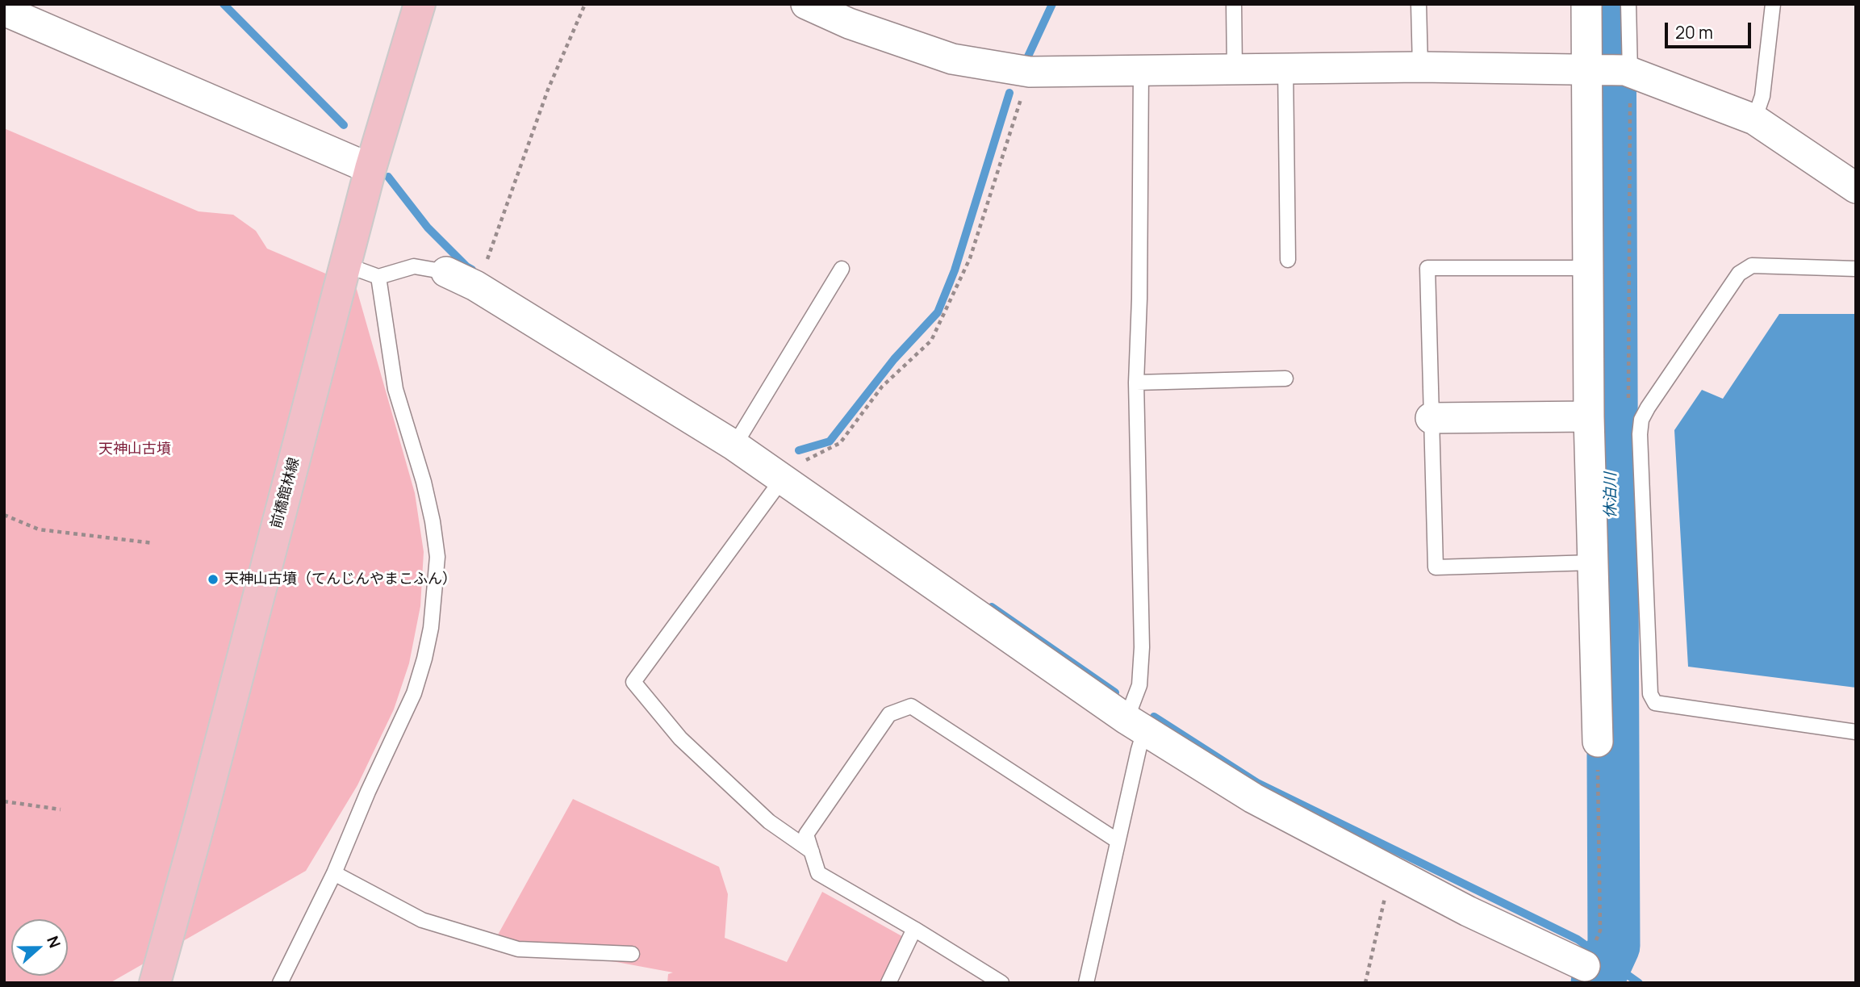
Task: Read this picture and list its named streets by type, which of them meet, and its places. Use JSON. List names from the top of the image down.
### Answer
{
  "streets": {
    "main road": ["前橋館林線"]
  },
  "water": ["休泊川"],
  "parks": ["天神山古墳"],
  "places": ["天神山古墳（てんじんやまこふん）"],
  "scale_bar": "20 m",
  "north": "right"
}
